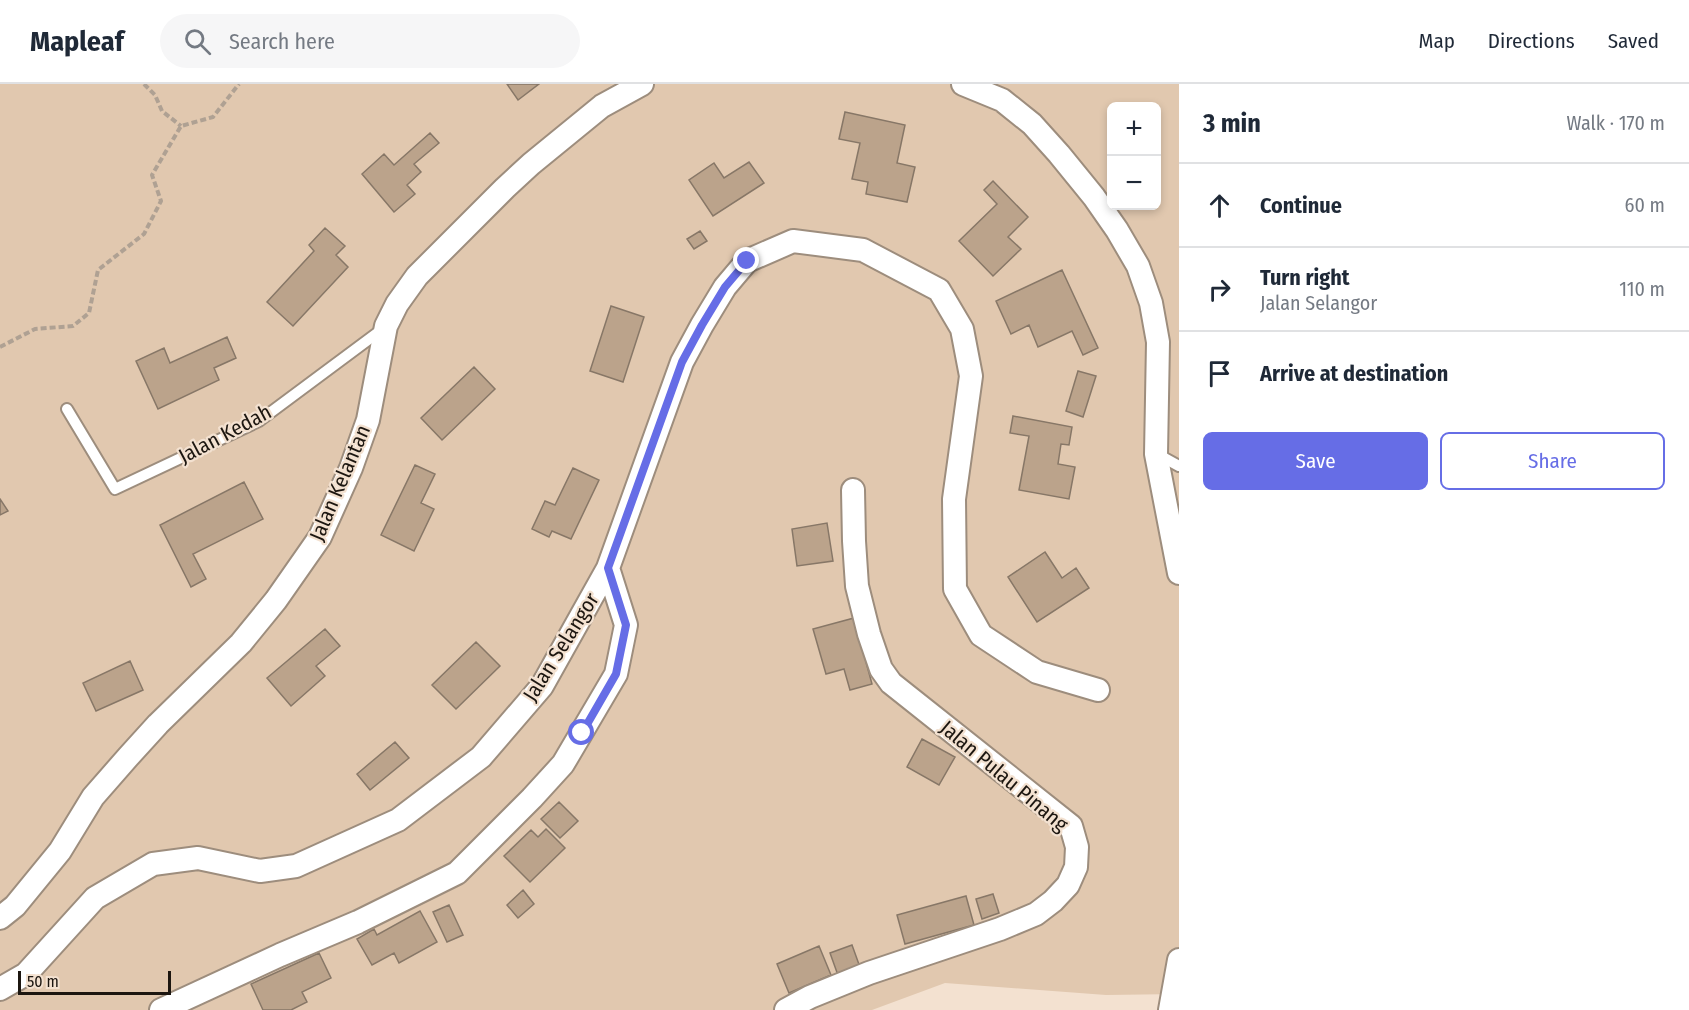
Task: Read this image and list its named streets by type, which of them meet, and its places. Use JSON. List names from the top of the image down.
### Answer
{
  "streets": {
    "street": ["Jalan Kelantan", "Jalan Selangor", "Jalan Pulau Pinang"],
    "lane": ["Jalan Kedah"]
  },
  "crossings": [
    ["Jalan Kedah", "Jalan Kelantan"]
  ],
  "scale_bar": "50 m",
  "page": {
    "header": "Mapleaf",
    "search": "Search here",
    "nav": ["Map", "Directions", "Saved"],
    "heading": ["3 min", "Walk · 170 m"],
    "map_buttons": ["+", "−"],
    "list": [
      ["Continue", "60 m"],
      ["Turn right", "Jalan Selangor", "110 m"],
      "Arrive at destination"
    ],
    "buttons": ["Save", "Share"],
    "scale": "50 m"
  }
}
